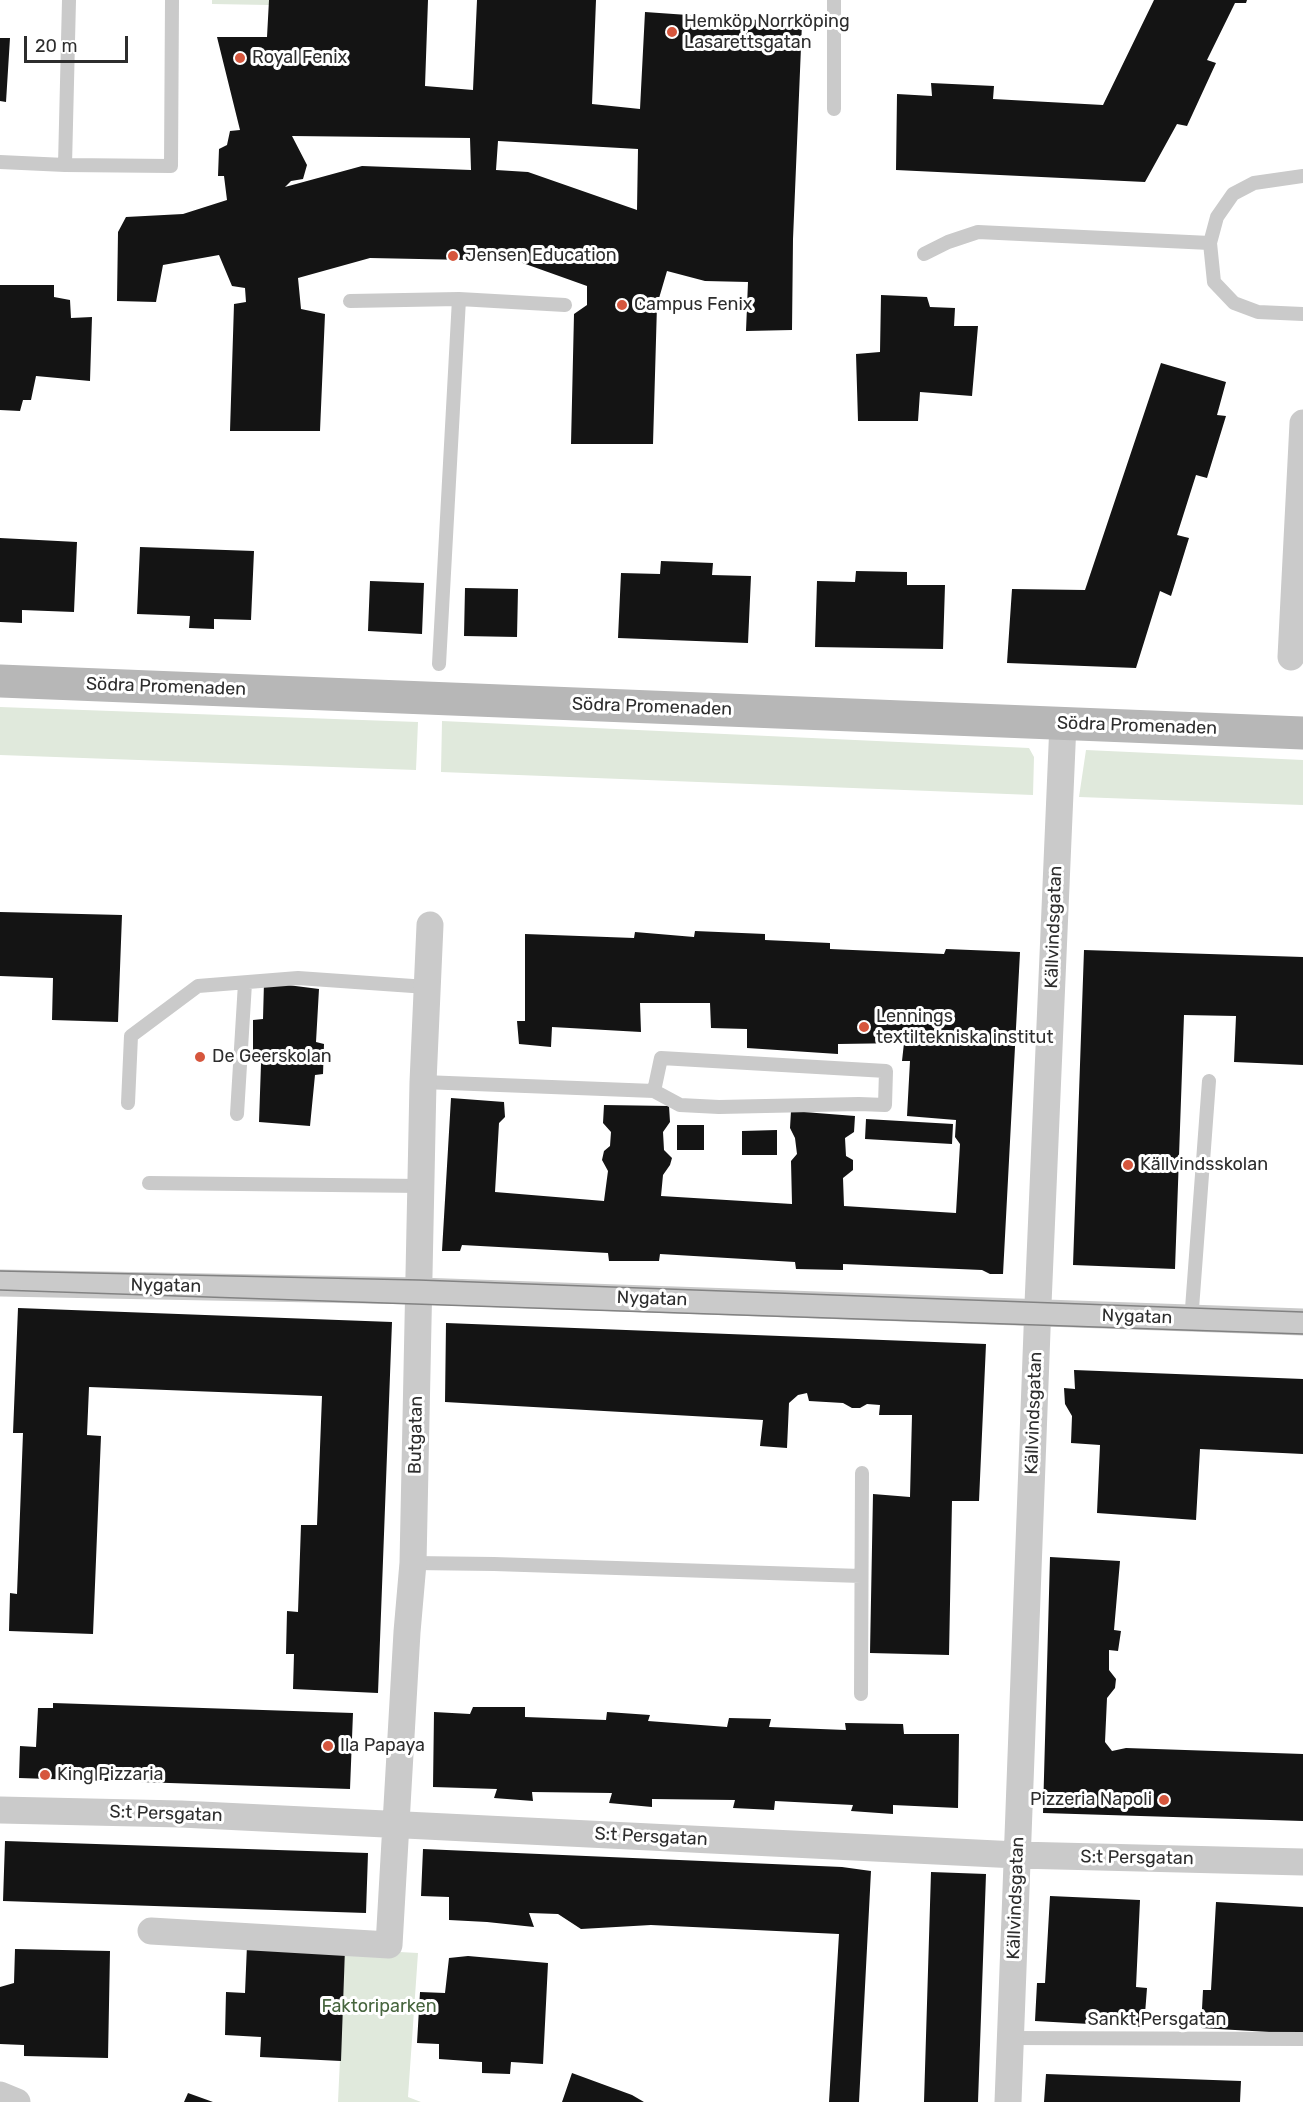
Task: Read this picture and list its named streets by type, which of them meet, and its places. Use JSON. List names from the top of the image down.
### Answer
{
  "streets": {
    "main road": ["Södra Promenaden"],
    "street": [
      "Källvindsgatan",
      "Nygatan",
      "Butgatan",
      "S:t Persgatan"
    ],
    "lane": ["Sankt Persgatan"]
  },
  "crossings": [
    ["Södra Promenaden", "Källvindsgatan"],
    ["Källvindsgatan", "Nygatan"],
    ["Källvindsgatan", "S:t Persgatan"],
    ["Källvindsgatan", "Sankt Persgatan"],
    ["Nygatan", "Butgatan"],
    ["Butgatan", "S:t Persgatan"]
  ],
  "parks": ["Faktoriparken"],
  "places": [
    "Hemköp Norrköping Lasarettsgatan",
    "Royal Fenix",
    "Jensen Education",
    "Campus Fenix",
    "Lennings textiltekniska institut",
    "De Geerskolan",
    "Källvindsskolan",
    "Ila Papaya",
    "King Pizzaria",
    "Pizzeria Napoli"
  ],
  "scale_bar": "20 m"
}
